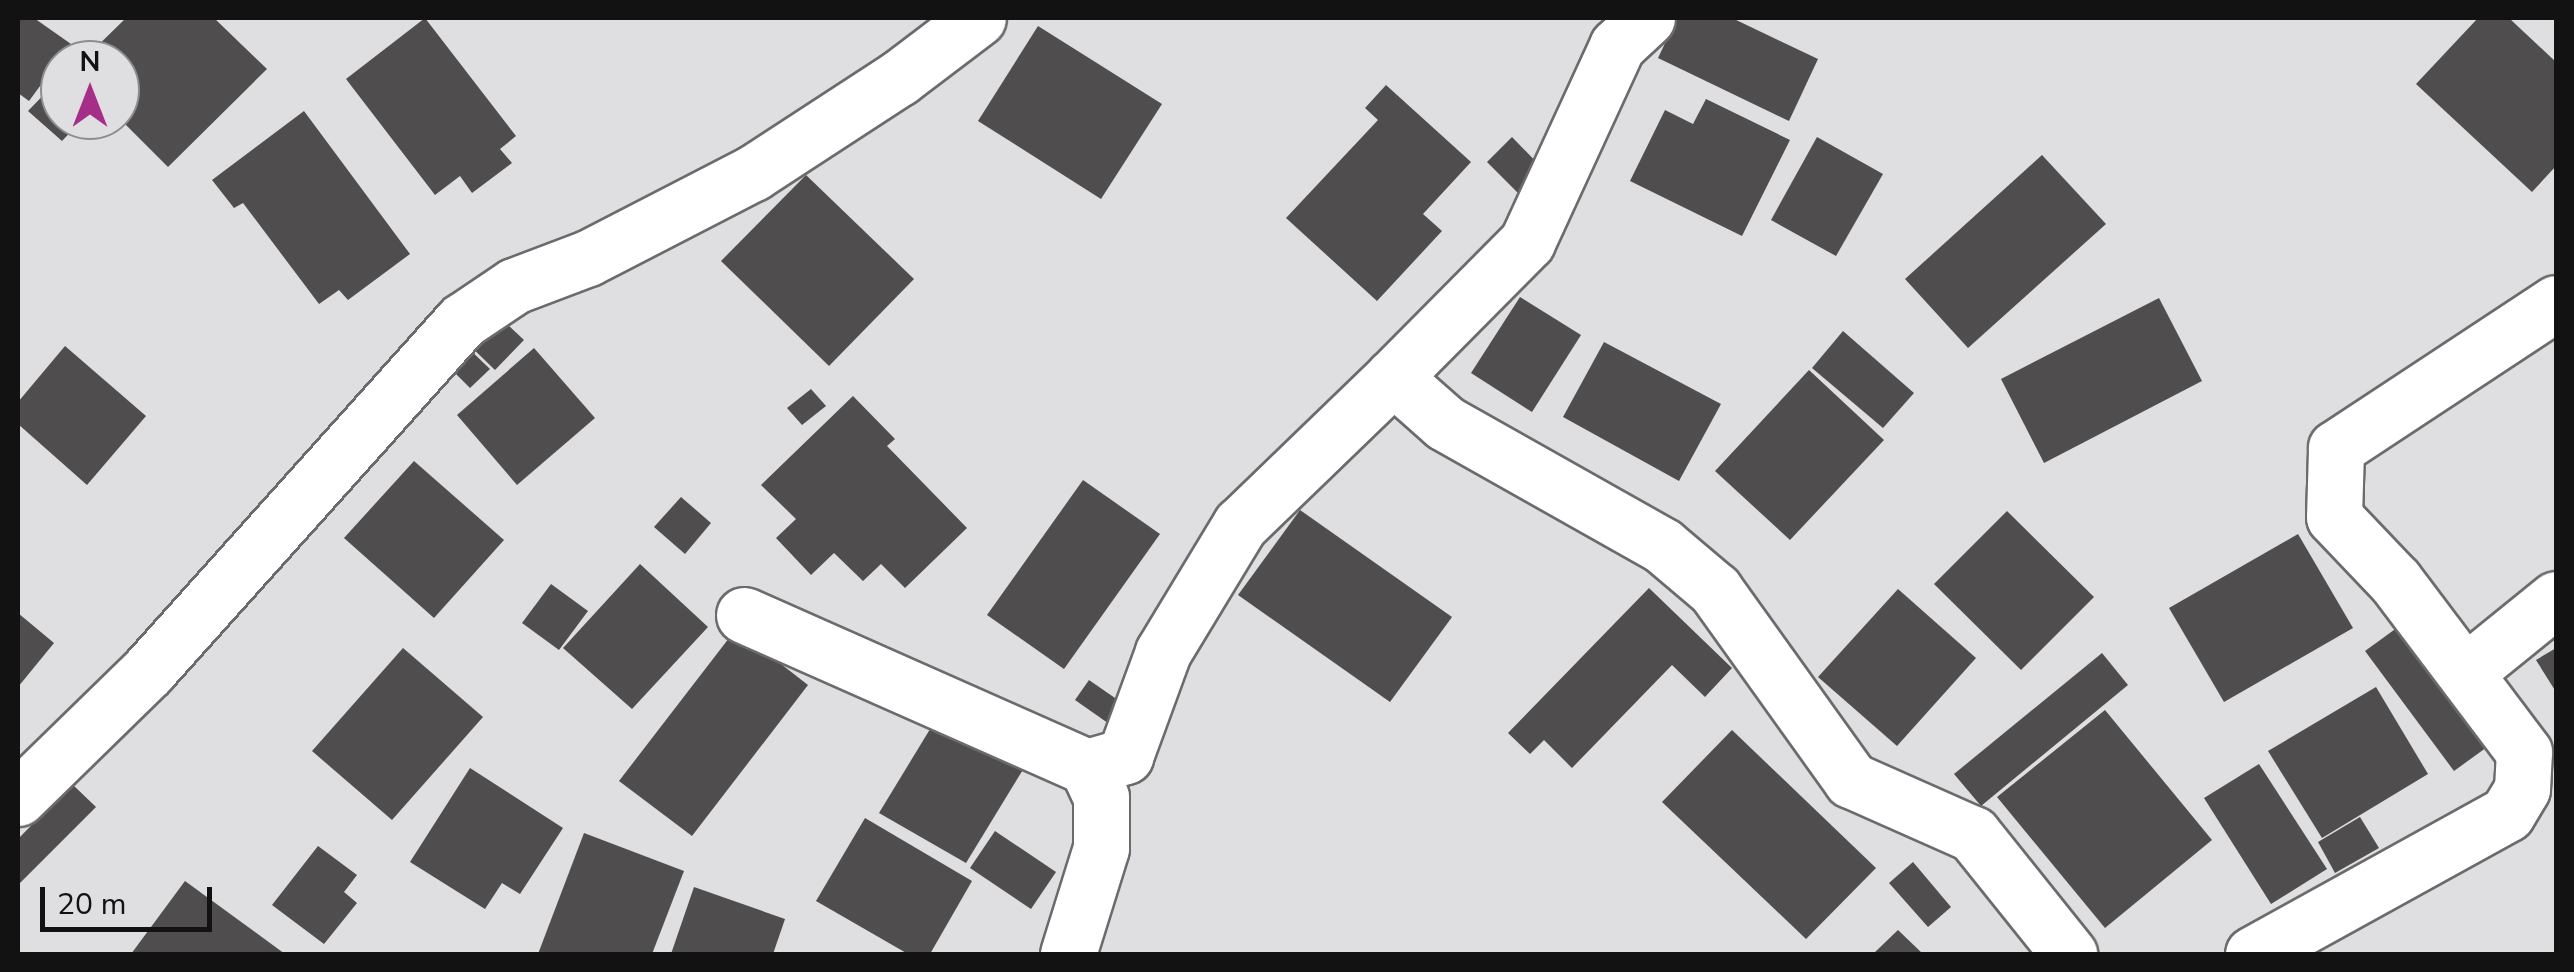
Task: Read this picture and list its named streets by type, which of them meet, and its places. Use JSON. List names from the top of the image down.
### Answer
{
  "scale_bar": "20 m",
  "north": "top"
}
